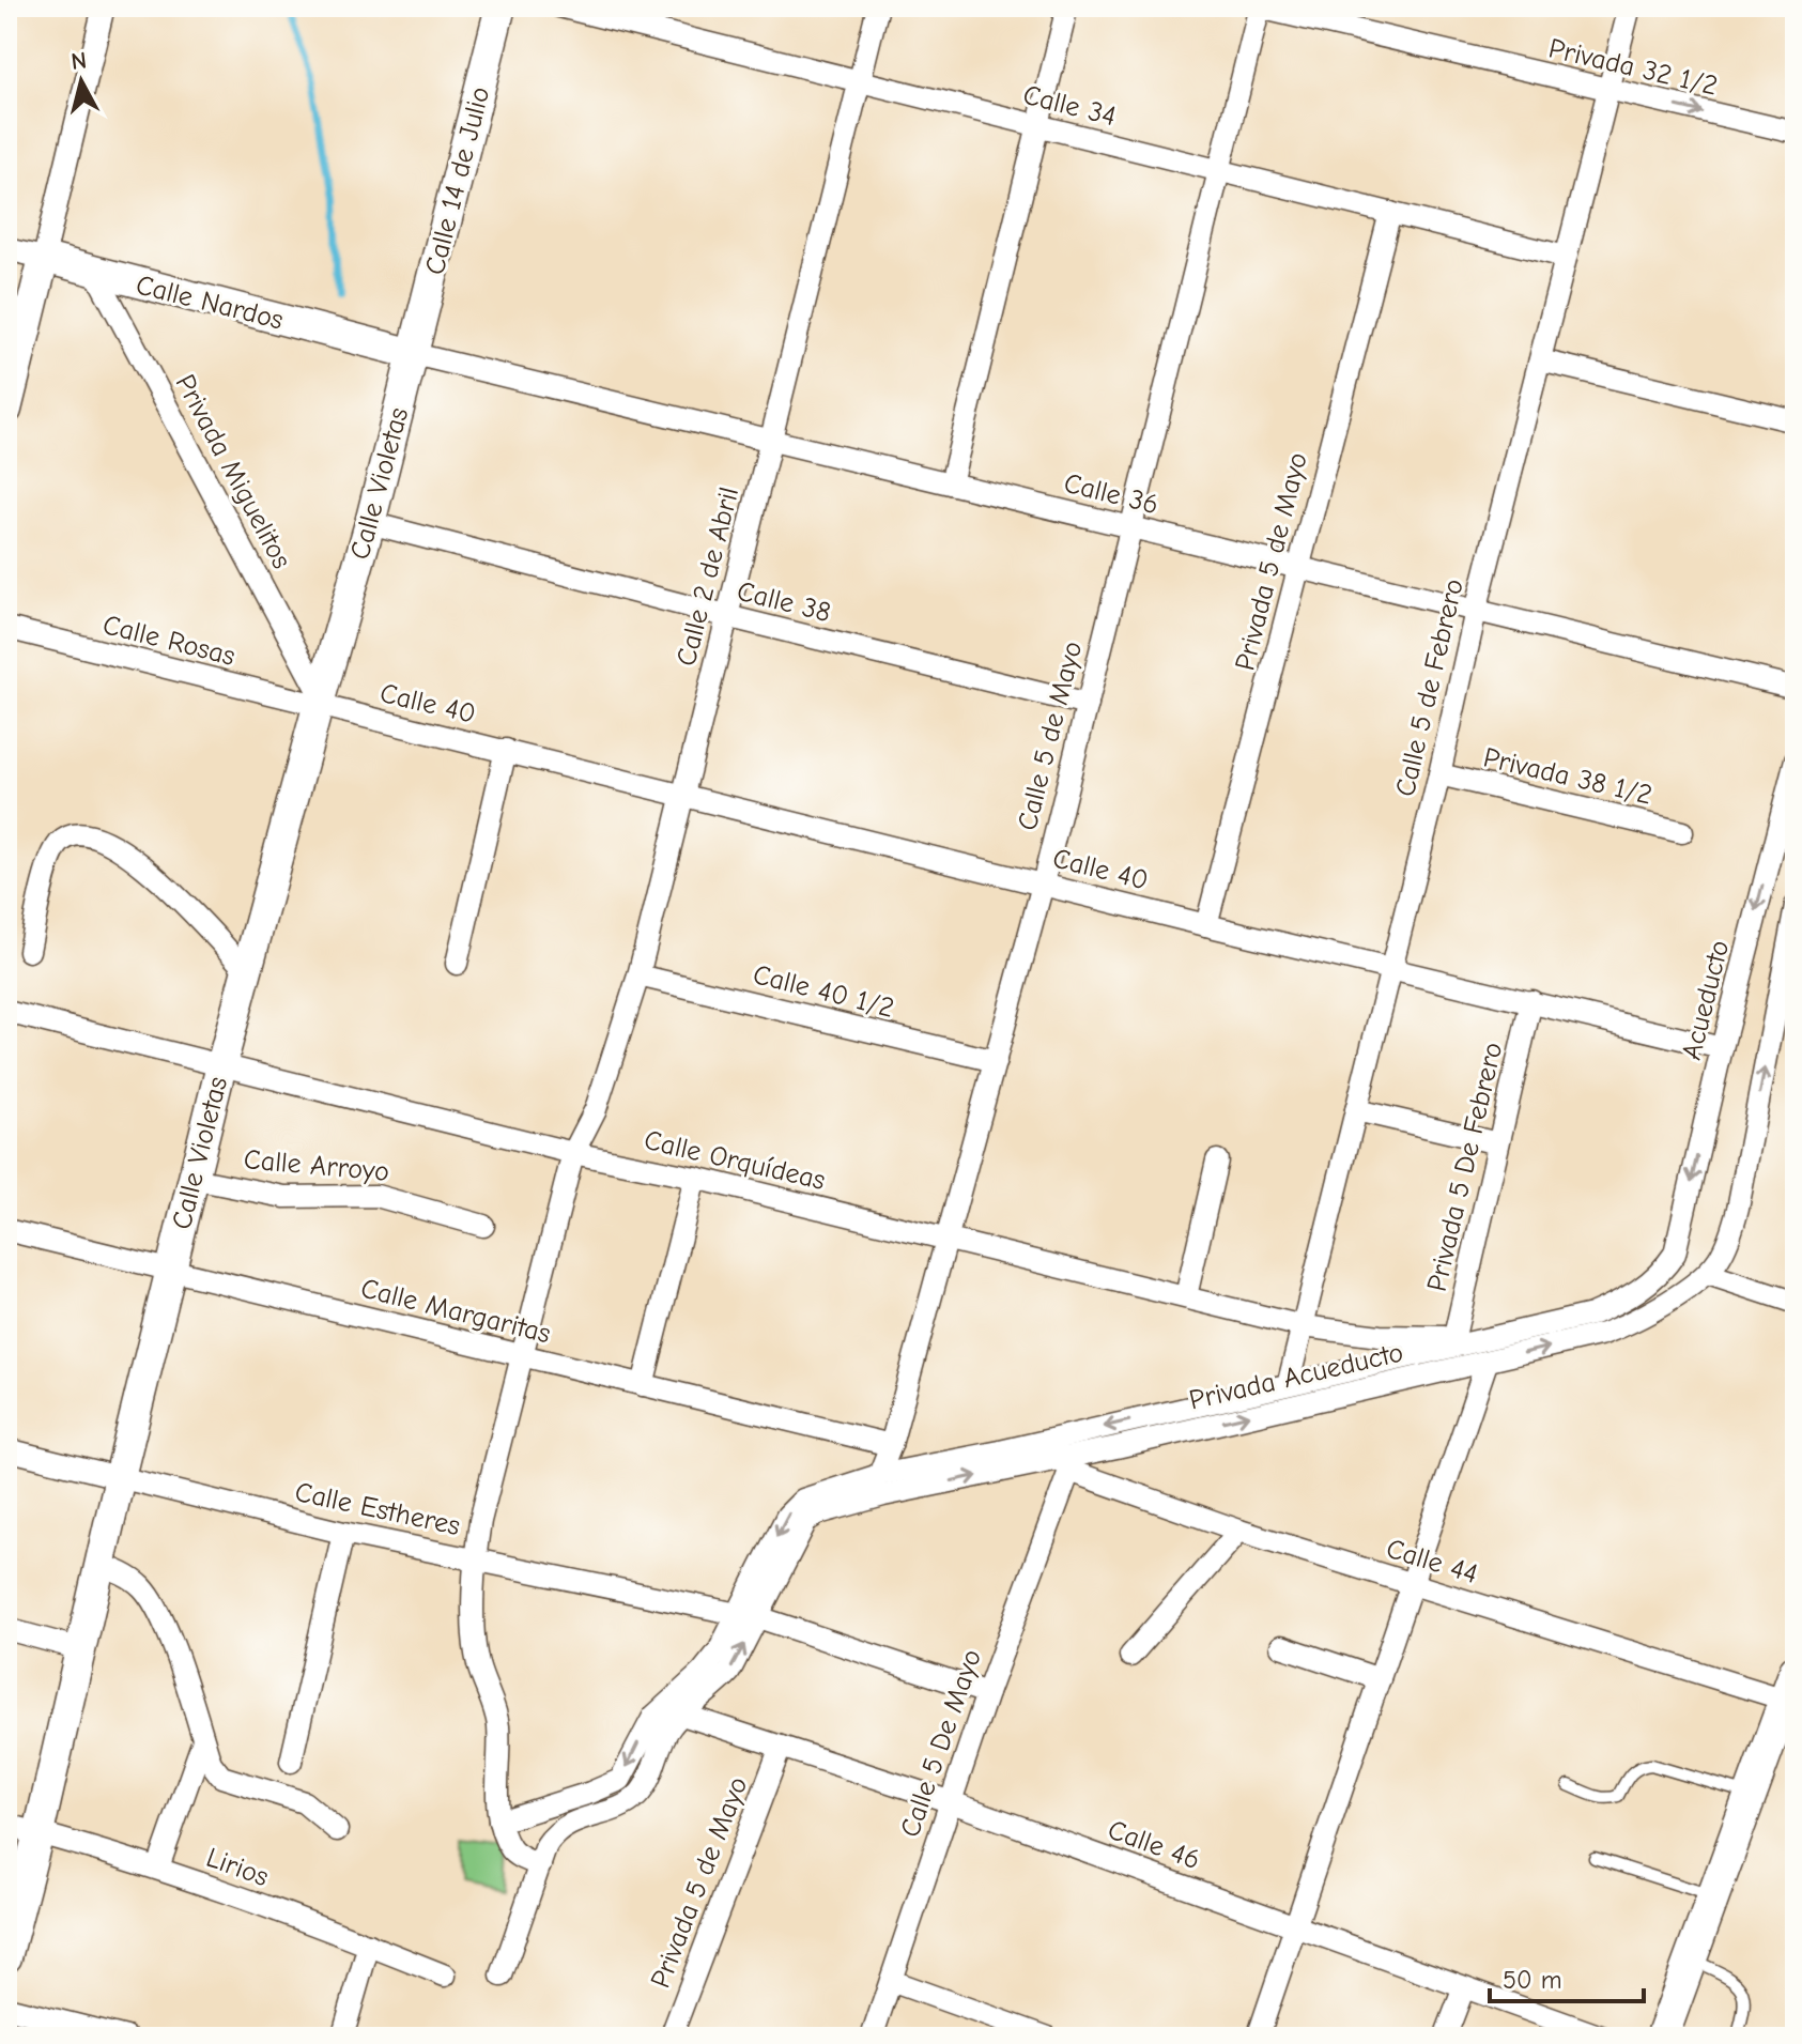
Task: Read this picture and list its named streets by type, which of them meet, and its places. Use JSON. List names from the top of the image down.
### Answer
{
  "streets": {
    "street": [
      "Privada 32 1/2",
      "Calle 34",
      "Calle 14 de Julio",
      "Calle Nardos",
      "Privada Miguelitos",
      "Calle Violetas",
      "Calle 36",
      "Privada 5 de Mayo",
      "Calle 2 de Abril",
      "Calle 38",
      "Calle Rosas",
      "Calle 5 de Febrero",
      "Calle 40",
      "Calle 5 de Mayo",
      "Privada 38 1/2",
      "Calle 40 1/2",
      "Acueducto",
      "Calle Orquídeas",
      "Calle Arroyo",
      "Privada 5 De Febrero",
      "Calle Margaritas",
      "Privada Acueducto",
      "Calle Estheres",
      "Calle 44",
      "Calle 5 De Mayo",
      "Calle 46",
      "Lirios"
    ]
  },
  "crossings": [
    ["Privada 32 1/2", "Calle 5 de Febrero"],
    ["Privada 32 1/2", "Calle 5 de Mayo"],
    ["Calle 34", "Privada 5 de Mayo"],
    ["Calle 34", "Calle 2 de Abril"],
    ["Calle 34", "Calle 5 de Febrero"],
    ["Calle 34", "Calle 5 de Mayo"],
    ["Calle 14 de Julio", "Calle Nardos"],
    ["Calle 14 de Julio", "Calle Violetas"],
    ["Calle 14 de Julio", "Calle 36"],
    ["Calle Nardos", "Privada Miguelitos"],
    ["Calle Nardos", "Calle Violetas"],
    ["Calle Nardos", "Calle 36"],
    ["Privada Miguelitos", "Calle Violetas"],
    ["Privada Miguelitos", "Calle Rosas"],
    ["Privada Miguelitos", "Calle 40"],
    ["Calle Violetas", "Calle 36"],
    ["Calle Violetas", "Calle 38"],
    ["Calle Violetas", "Calle Rosas"],
    ["Calle Violetas", "Calle 40"],
    ["Calle Violetas", "Calle Orquídeas"],
    ["Calle Violetas", "Calle Arroyo"],
    ["Calle Violetas", "Calle Margaritas"],
    ["Calle Violetas", "Calle Estheres"],
    ["Calle Violetas", "Lirios"],
    ["Calle 36", "Privada 5 de Mayo"],
    ["Calle 36", "Calle 2 de Abril"],
    ["Calle 36", "Calle 5 de Febrero"],
    ["Calle 36", "Calle 5 de Mayo"],
    ["Privada 5 de Mayo", "Calle 40"],
    ["Privada 5 de Mayo", "Calle 46"],
    ["Calle 2 de Abril", "Calle 38"],
    ["Calle 2 de Abril", "Calle 40"],
    ["Calle 2 de Abril", "Calle 40 1/2"],
    ["Calle 2 de Abril", "Calle Orquídeas"],
    ["Calle 38", "Calle 5 de Mayo"],
    ["Calle Rosas", "Calle 40"],
    ["Calle 5 de Febrero", "Calle 40"],
    ["Calle 5 de Febrero", "Privada 38 1/2"],
    ["Calle 5 de Febrero", "Calle Orquídeas"],
    ["Calle 5 de Febrero", "Privada Acueducto"],
    ["Calle 40", "Calle 5 de Mayo"],
    ["Calle 40", "Acueducto"],
    ["Calle 40", "Privada 5 De Febrero"],
    ["Calle 5 de Mayo", "Calle 40 1/2"],
    ["Calle 5 de Mayo", "Calle Orquídeas"],
    ["Calle 5 de Mayo", "Calle Margaritas"],
    ["Calle 5 de Mayo", "Privada Acueducto"],
    ["Acueducto", "Privada Acueducto"],
    ["Calle Orquídeas", "Privada 5 De Febrero"],
    ["Calle Orquídeas", "Privada Acueducto"],
    ["Privada 5 De Febrero", "Privada Acueducto"],
    ["Privada Acueducto", "Calle 44"],
    ["Privada Acueducto", "Calle 5 De Mayo"],
    ["Calle Estheres", "Calle 5 De Mayo"],
    ["Calle 44", "Calle 5 De Mayo"],
    ["Calle 5 De Mayo", "Calle 46"]
  ],
  "scale_bar": "50 m",
  "north": "top"
}
